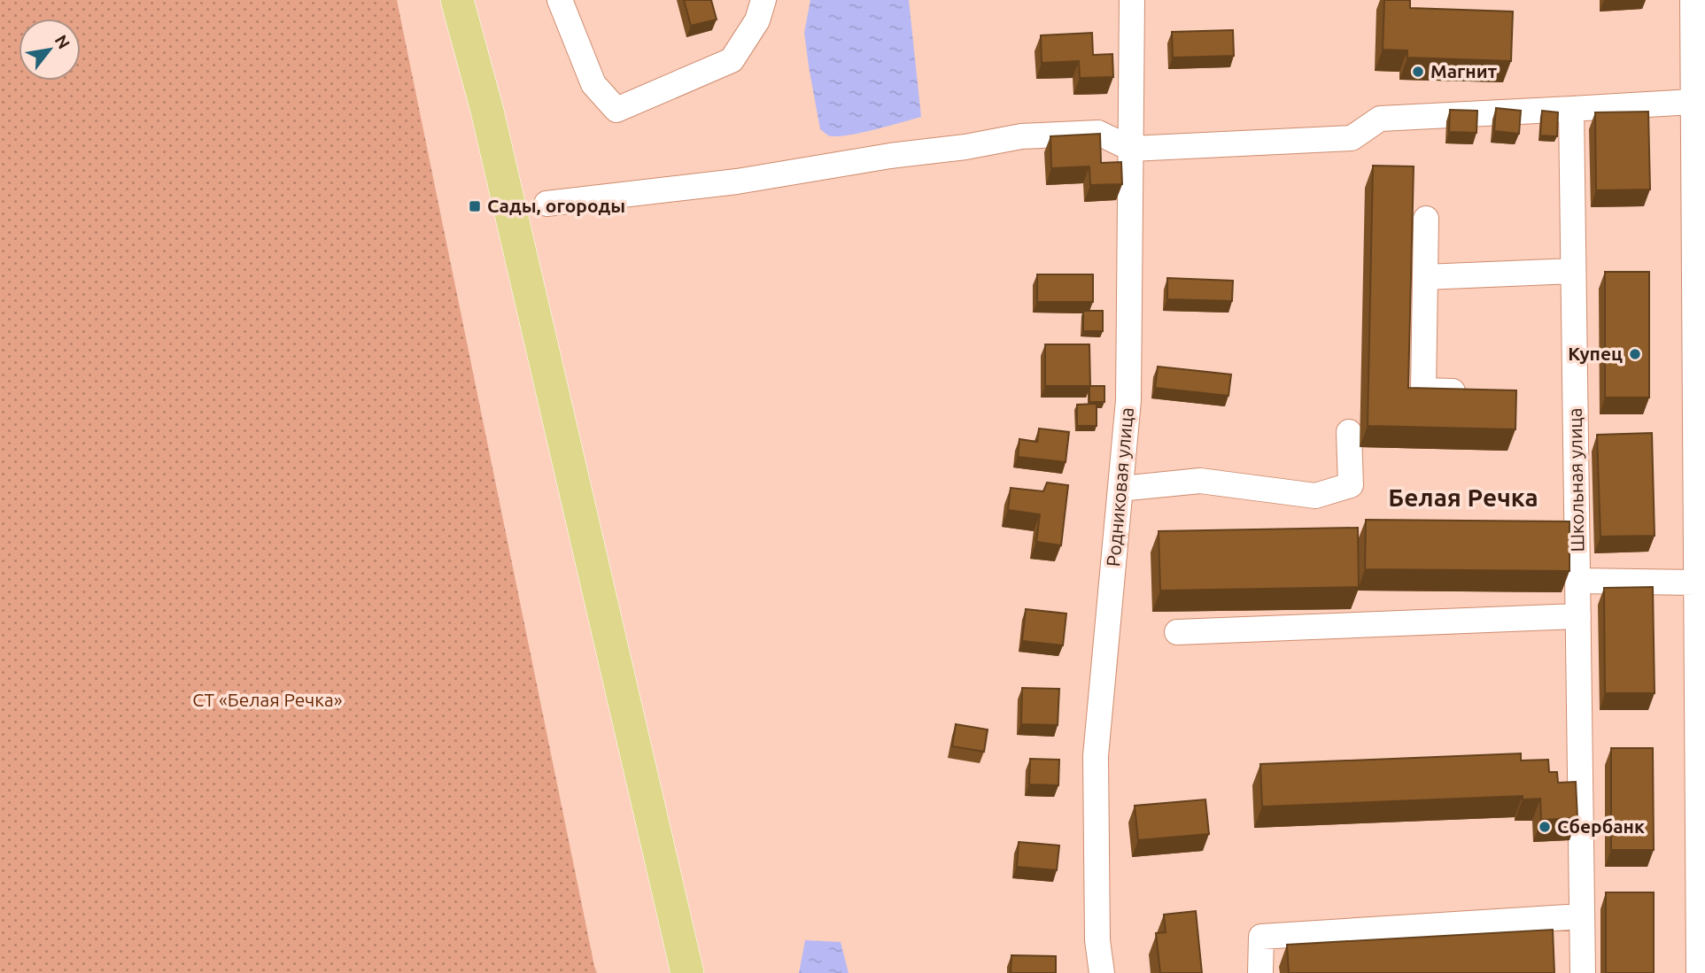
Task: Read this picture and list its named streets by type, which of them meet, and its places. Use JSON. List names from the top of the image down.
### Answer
{
  "streets": {
    "street": ["Школьная улица", "Родниковая улица"]
  },
  "districts": ["Белая Речка"],
  "parks": ["СТ «Белая Речка»"],
  "places": {
    "other": ["Магнит", "Купец", "Сбербанк"],
    "transit": ["Сады, огороды"]
  },
  "north": "top right"
}
